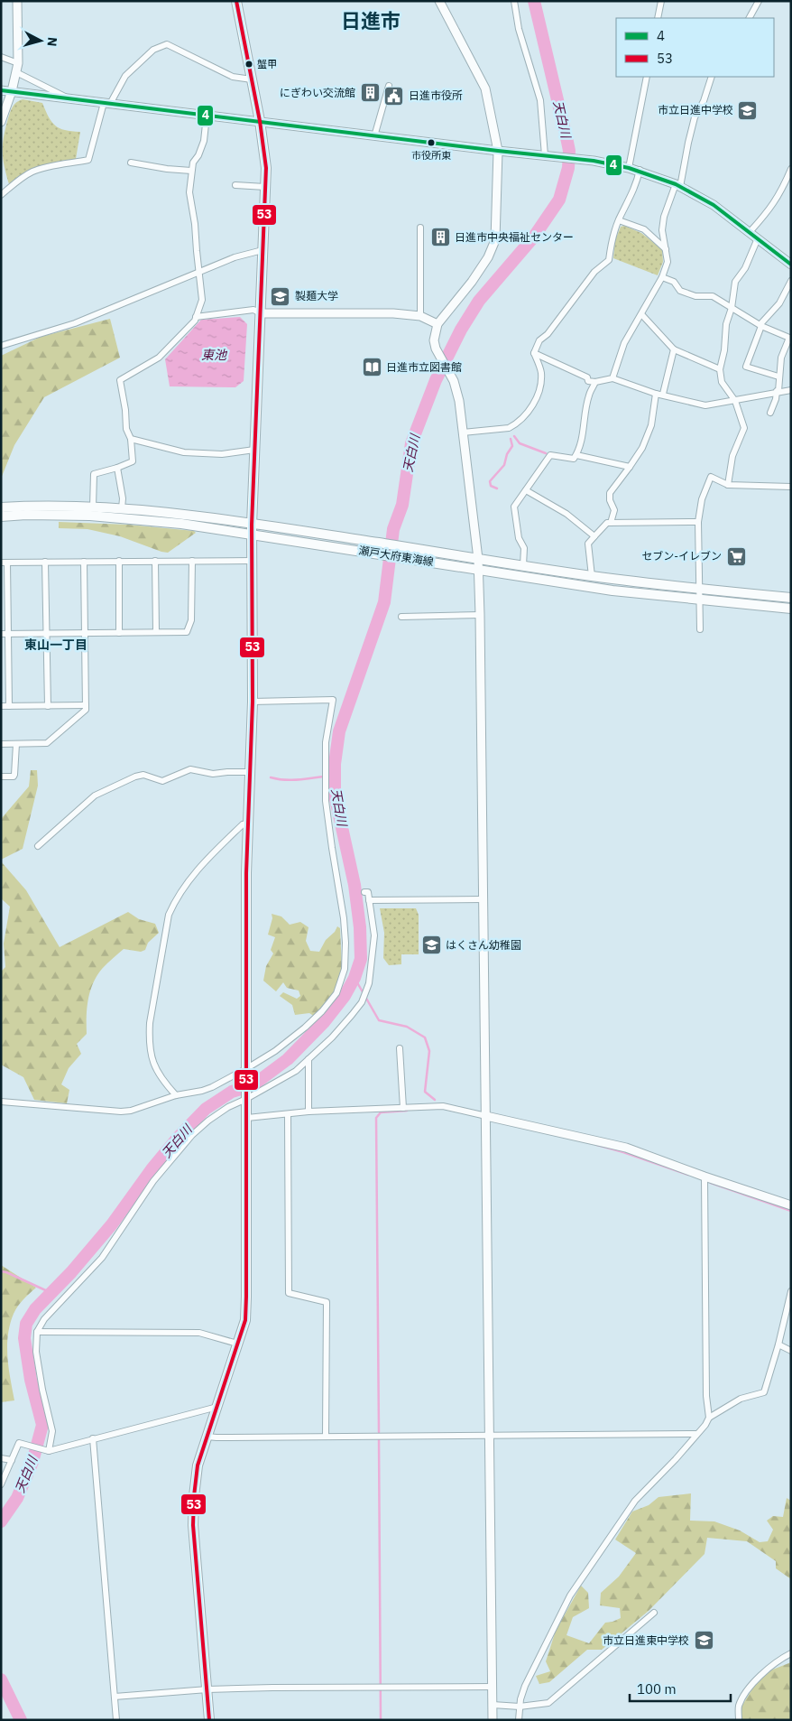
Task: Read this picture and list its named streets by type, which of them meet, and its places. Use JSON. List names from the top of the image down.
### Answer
{
  "streets": {
    "main road": ["瀬戸大府東海線"]
  },
  "districts": ["日進市", "東山一丁目"],
  "water": ["天白川", "東池"],
  "places": {
    "other": ["蟹甲", "市役所東"],
    "building": ["にぎわい交流館", "日進市中央福祉センター"],
    "public building": ["日進市役所"],
    "school or university": [
      "市立日進中学校",
      "製麺大学",
      "はくさん幼稚園",
      "市立日進東中学校"
    ],
    "library": ["日進市立図書館"],
    "supermarket": ["セブン-イレブン"]
  },
  "lines": ["transit line 53", "transit line 4"],
  "legend": ["4", "53"],
  "scale_bar": "100 m",
  "north": "right"
}
